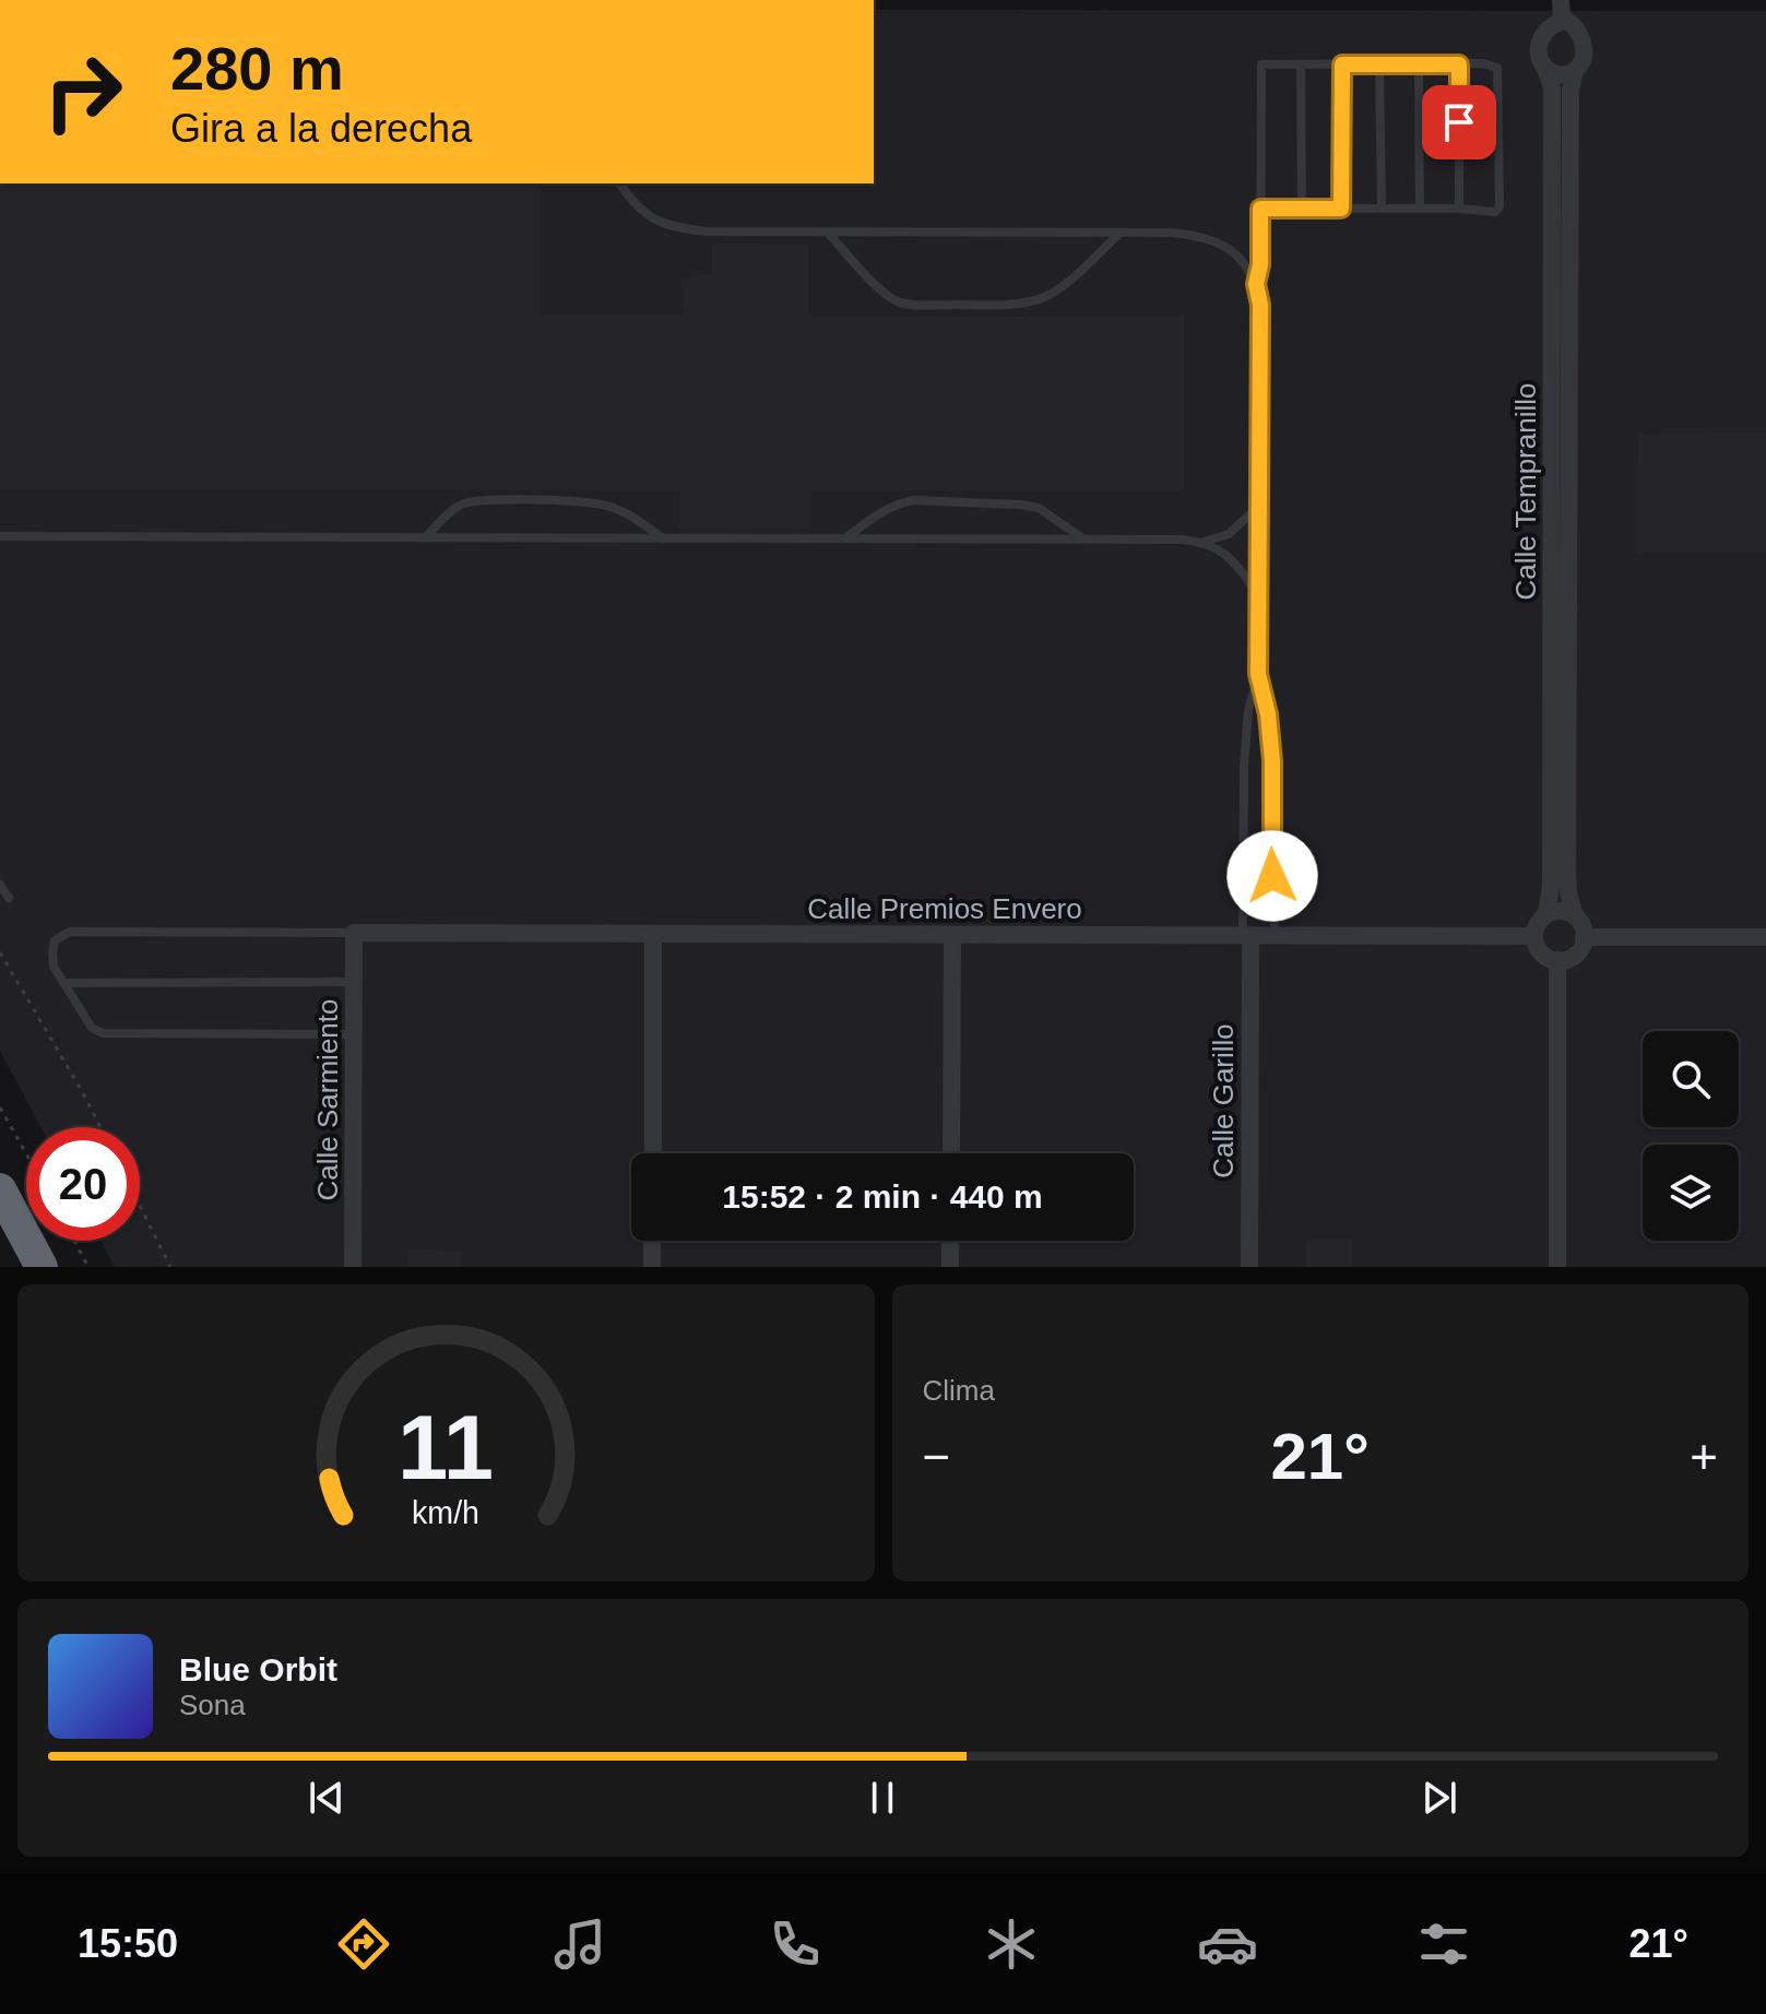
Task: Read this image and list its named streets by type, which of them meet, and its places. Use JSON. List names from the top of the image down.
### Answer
{
  "streets": {
    "street": [
      "Calle Tempranillo",
      "Calle Premios Envero",
      "Calle Sarmiento",
      "Calle Garillo"
    ]
  },
  "crossings": [
    ["Calle Tempranillo", "Calle Premios Envero"],
    ["Calle Premios Envero", "Calle Sarmiento"],
    ["Calle Premios Envero", "Calle Garillo"]
  ],
  "page": {
    "turn": ["280 m", "Gira a la derecha"],
    "limit": "20",
    "trip": "15:52 · 2 min · 440 m",
    "tile": "Clima",
    "heat": ["−", "21°", "+"],
    "song": ["Blue Orbit", "Sona"],
    "tabs": ["15:50", "21°"],
    "gauge": ["11", "km/h"]
  }
}
